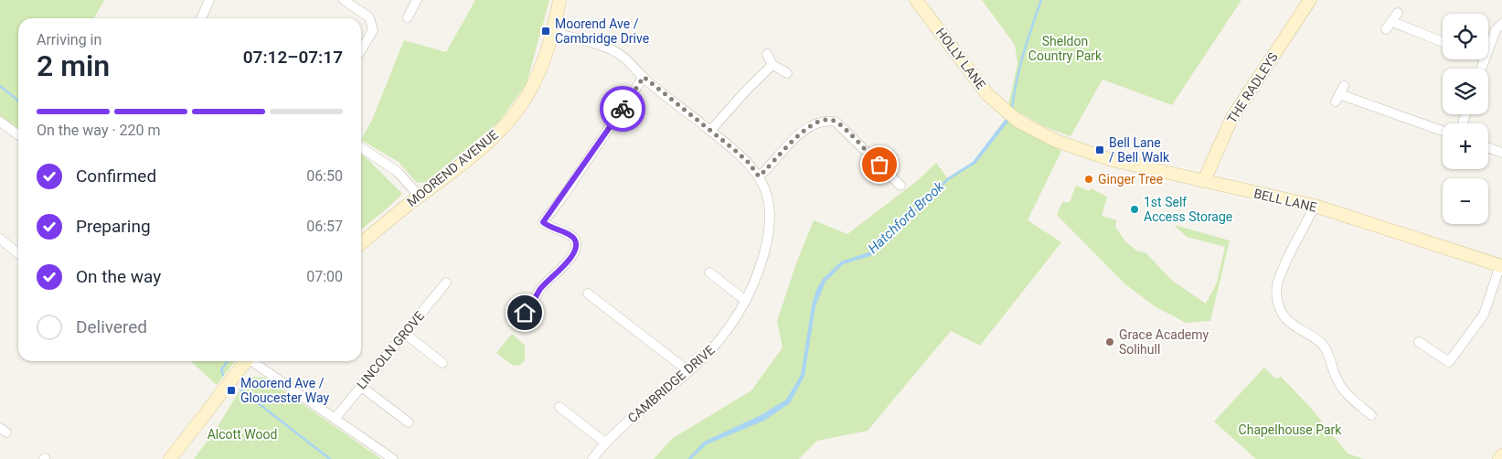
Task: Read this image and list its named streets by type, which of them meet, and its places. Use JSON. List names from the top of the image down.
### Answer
{
  "streets": {
    "street": [
      "HOLLY LANE",
      "THE RADLEYS",
      "MOOREND AVENUE",
      "BELL LANE",
      "LINCOLN GROVE",
      "CAMBRIDGE DRIVE"
    ]
  },
  "crossings": [
    ["HOLLY LANE", "BELL LANE"],
    ["THE RADLEYS", "BELL LANE"],
    ["MOOREND AVENUE", "CAMBRIDGE DRIVE"]
  ],
  "water": ["Hatchford Brook"],
  "parks": ["Sheldon Country Park", "Chapelhouse Park", "Alcott Wood"],
  "places": {
    "transit": ["Moorend Ave / Cambridge Drive", "Bell Lane / Bell Walk", "Moorend Ave / Gloucester Way"],
    "other": ["Ginger Tree", "1st Self Access Storage", "Grace Academy Solihull"]
  },
  "page": {
    "map_buttons": ["+", "−"],
    "heading": ["2 min", "Arriving in", "07:12–07:17"],
    "bar": "On the way · 220 m",
    "list": [
      ["Confirmed", "06:50"],
      ["Preparing", "06:57"],
      ["On the way", "07:00"],
      "Delivered"
    ]
  }
}
